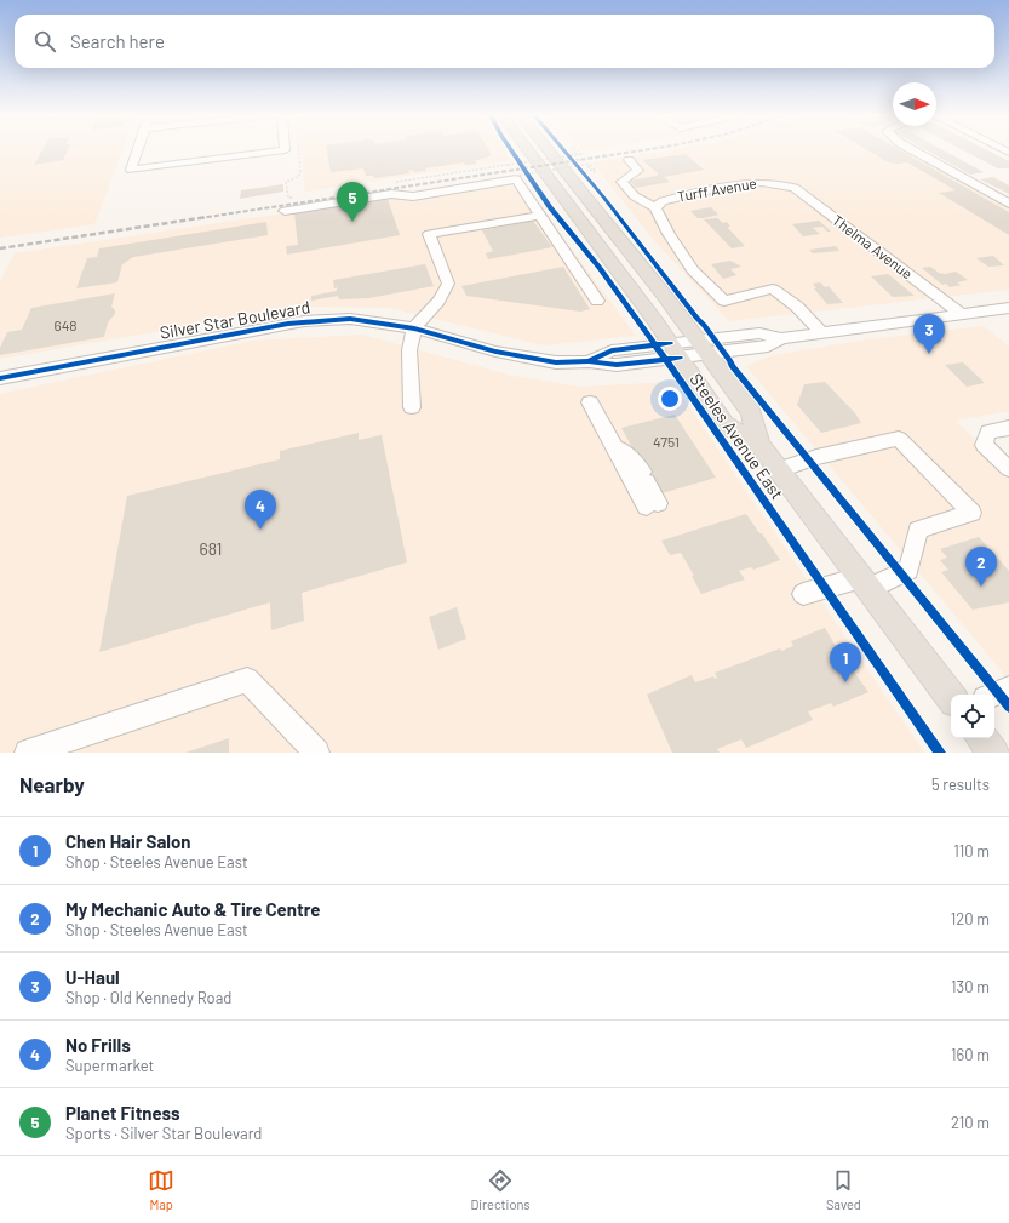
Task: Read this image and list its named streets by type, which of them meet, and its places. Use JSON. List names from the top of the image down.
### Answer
{
  "streets": {
    "main road": ["Steeles Avenue East"],
    "street": ["Turff Avenue", "Thelma Avenue", "Silver Star Boulevard"]
  },
  "crossings": [
    ["Turff Avenue", "Thelma Avenue"],
    ["Thelma Avenue", "Silver Star Boulevard"],
    ["Silver Star Boulevard", "Steeles Avenue East"]
  ],
  "house_numbers": ["648", "4751", "681"],
  "north": "right",
  "page": {
    "search": "Search here",
    "pins": [
      "5",
      "3",
      "4",
      "2",
      "1"
    ],
    "heading": ["Nearby", "5 results"],
    "list": [
      {
        "mark": "1",
        "name": "Chen Hair Salon",
        "note": "Shop · Steeles Avenue East",
        "value": "110 m"
      },
      {
        "mark": "2",
        "name": "My Mechanic Auto & Tire Centre",
        "note": "Shop · Steeles Avenue East",
        "value": "120 m"
      },
      {
        "mark": "3",
        "name": "U-Haul",
        "note": "Shop · Old Kennedy Road",
        "value": "130 m"
      },
      {
        "mark": "4",
        "name": "No Frills",
        "note": "Supermarket",
        "value": "160 m"
      },
      {
        "mark": "5",
        "name": "Planet Fitness",
        "note": "Sports · Silver Star Boulevard",
        "value": "210 m"
      }
    ],
    "nav": ["Map", "Directions", "Saved"]
  }
}
